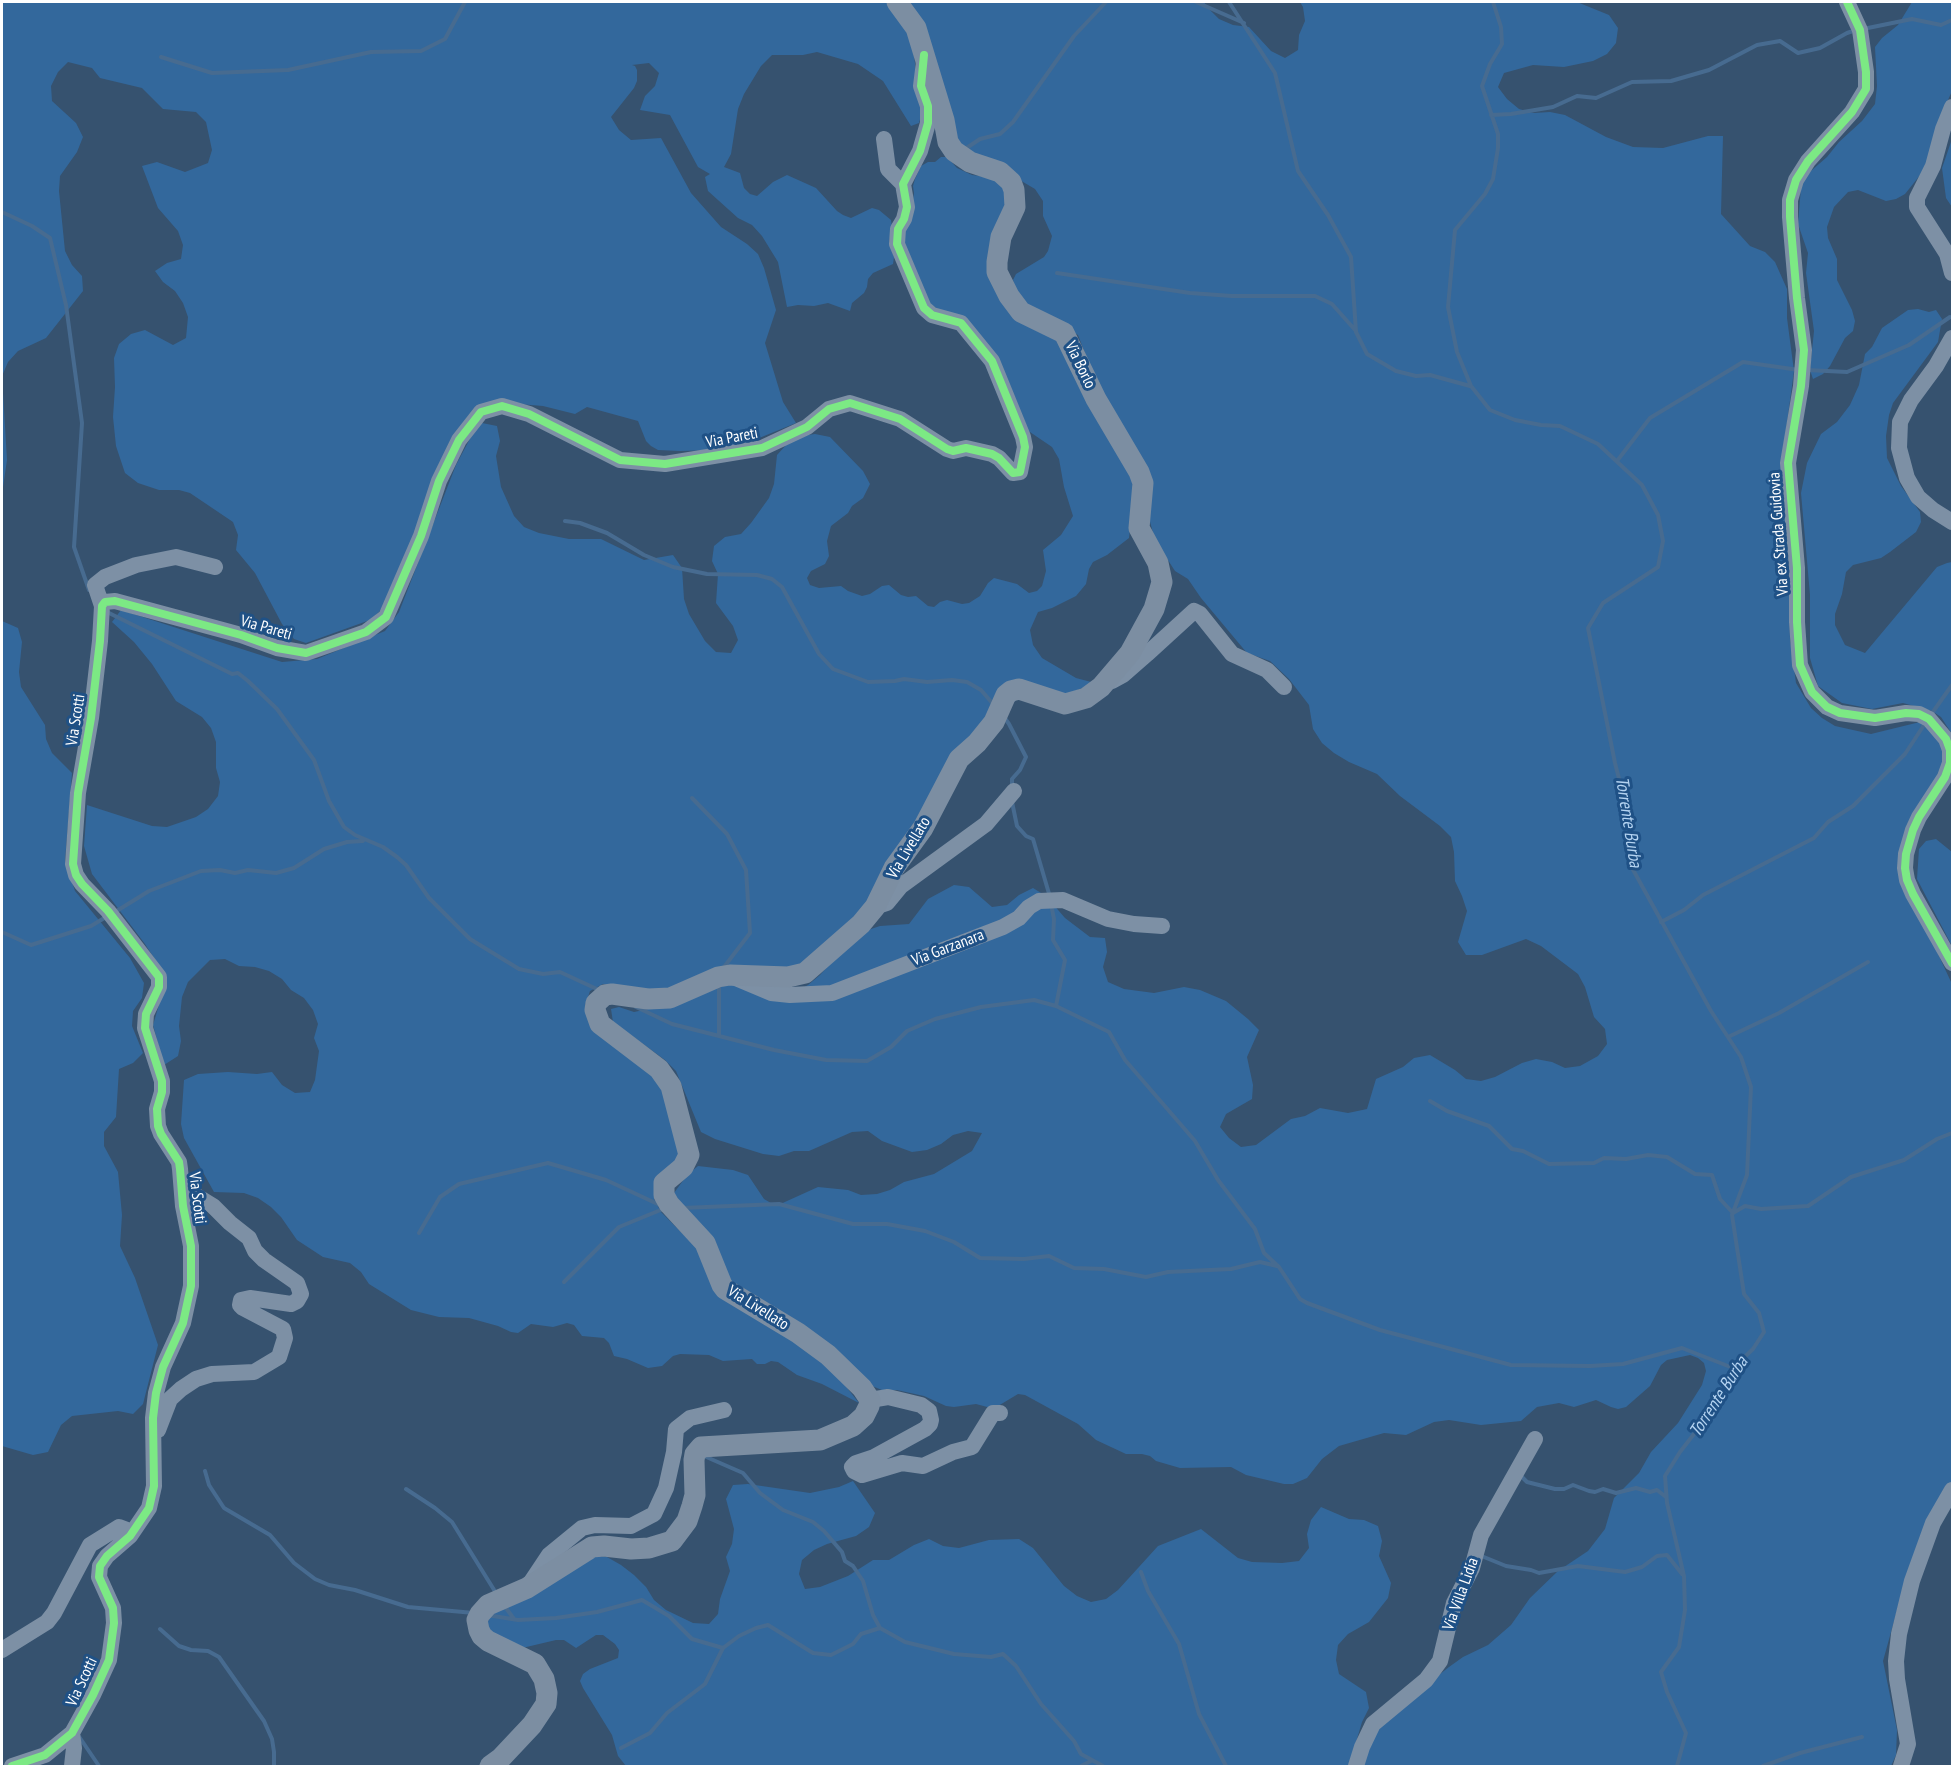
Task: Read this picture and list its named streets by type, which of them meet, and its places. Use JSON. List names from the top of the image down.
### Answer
{
  "streets": {
    "main road": ["Via Borlo", "Via Livellato"],
    "street": [
      "Via Pareti",
      "Via ex Strada Guidovia",
      "Via Scotti",
      "Via Garzanara",
      "Via Villa Lidia"
    ]
  },
  "crossings": [
    ["Via Borlo", "Via Livellato"],
    ["Via Pareti", "Via Scotti"],
    ["Via Livellato", "Via Garzanara"]
  ],
  "water": ["Torrente Burba"]
}
